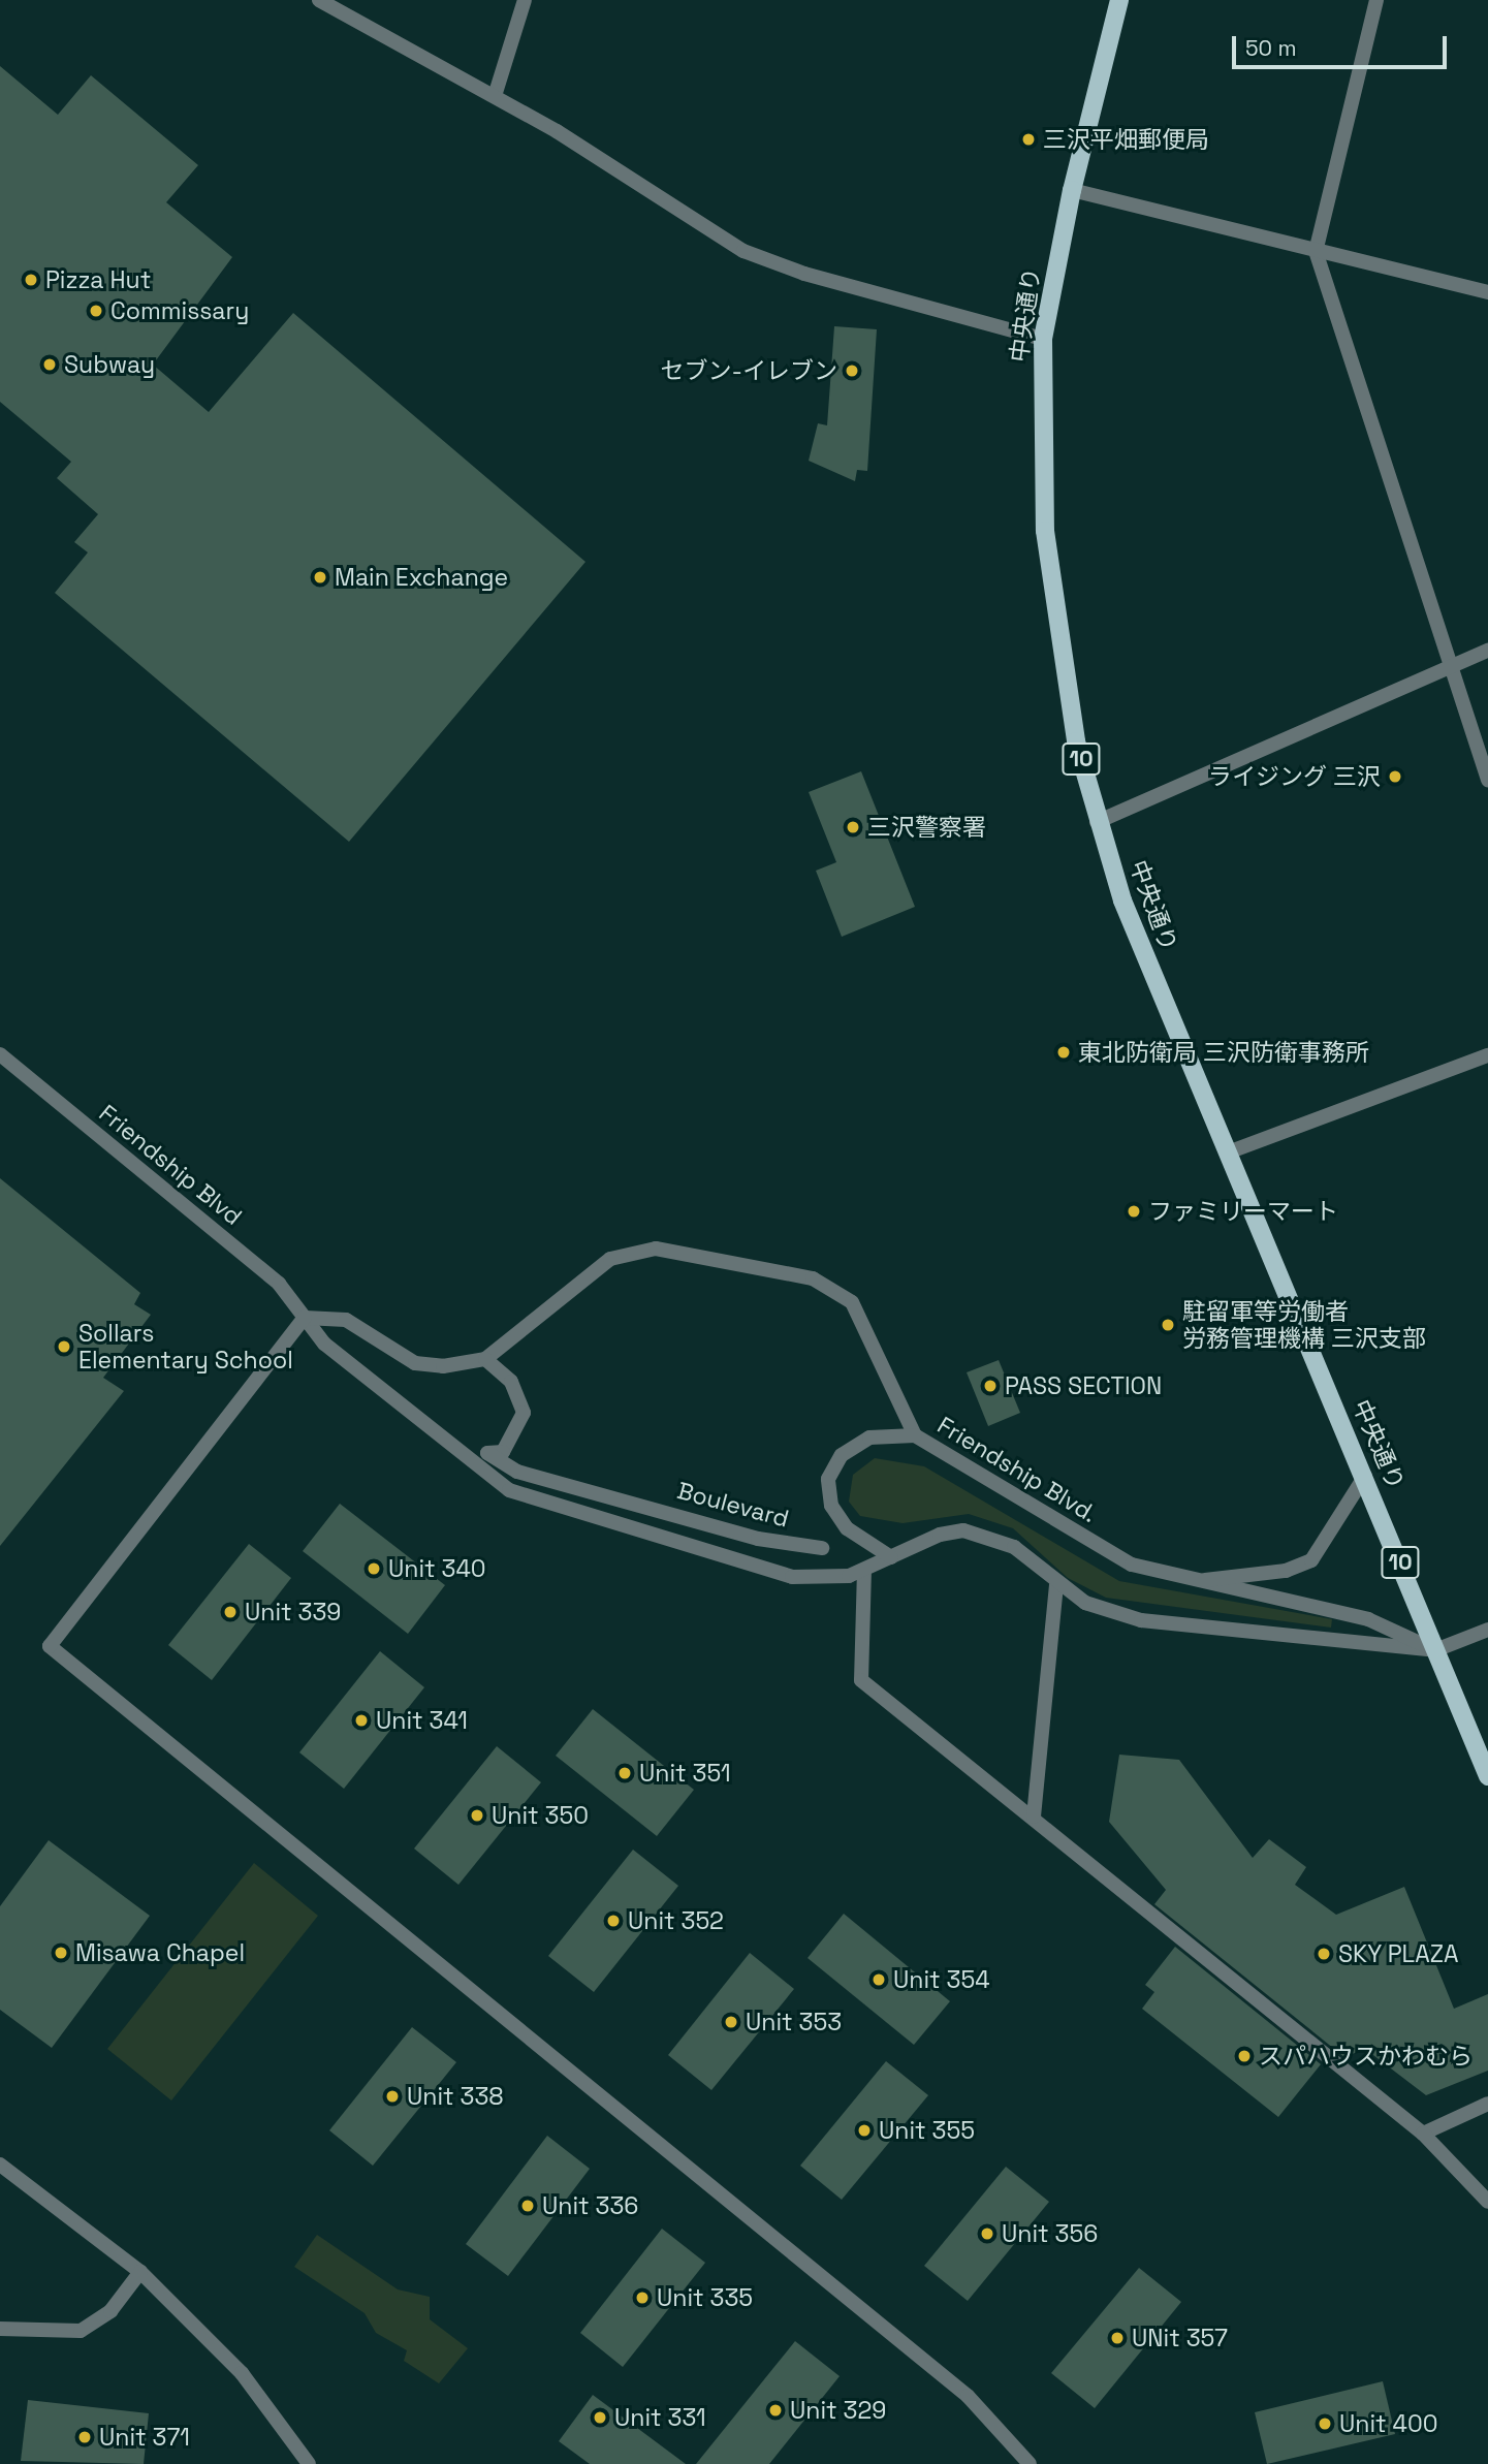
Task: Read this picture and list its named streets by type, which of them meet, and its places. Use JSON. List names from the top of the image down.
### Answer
{
  "streets": {
    "main road": ["中央通り", "10"],
    "street": ["Friendship Blvd", "Friendship Blvd.", "Boulevard"]
  },
  "crossings": [
    ["中央通り", "Friendship Blvd."],
    ["Friendship Blvd", "Friendship Blvd."]
  ],
  "places": [
    "三沢平畑郵便局",
    "Pizza Hut",
    "Commissary",
    "Subway",
    "セブン-イレブン",
    "Main Exchange",
    "ライジング 三沢",
    "三沢警察署",
    "東北防衛局 三沢防衛事務所",
    "ファミリーマート",
    "駐留軍等労働者 労務管理機構 三沢支部",
    "Sollars Elementary School",
    "PASS SECTION",
    "Unit 340",
    "Unit 339",
    "Unit 341",
    "Unit 351",
    "Unit 350",
    "Unit 352",
    "Misawa Chapel",
    "SKY PLAZA",
    "Unit 354",
    "Unit 353",
    "スパハウスかわむら",
    "Unit 338",
    "Unit 355",
    "Unit 336",
    "Unit 356",
    "Unit 335",
    "UNit 357",
    "Unit 329",
    "Unit 331",
    "Unit 400",
    "Unit 371"
  ],
  "scale_bar": "50 m"
}
